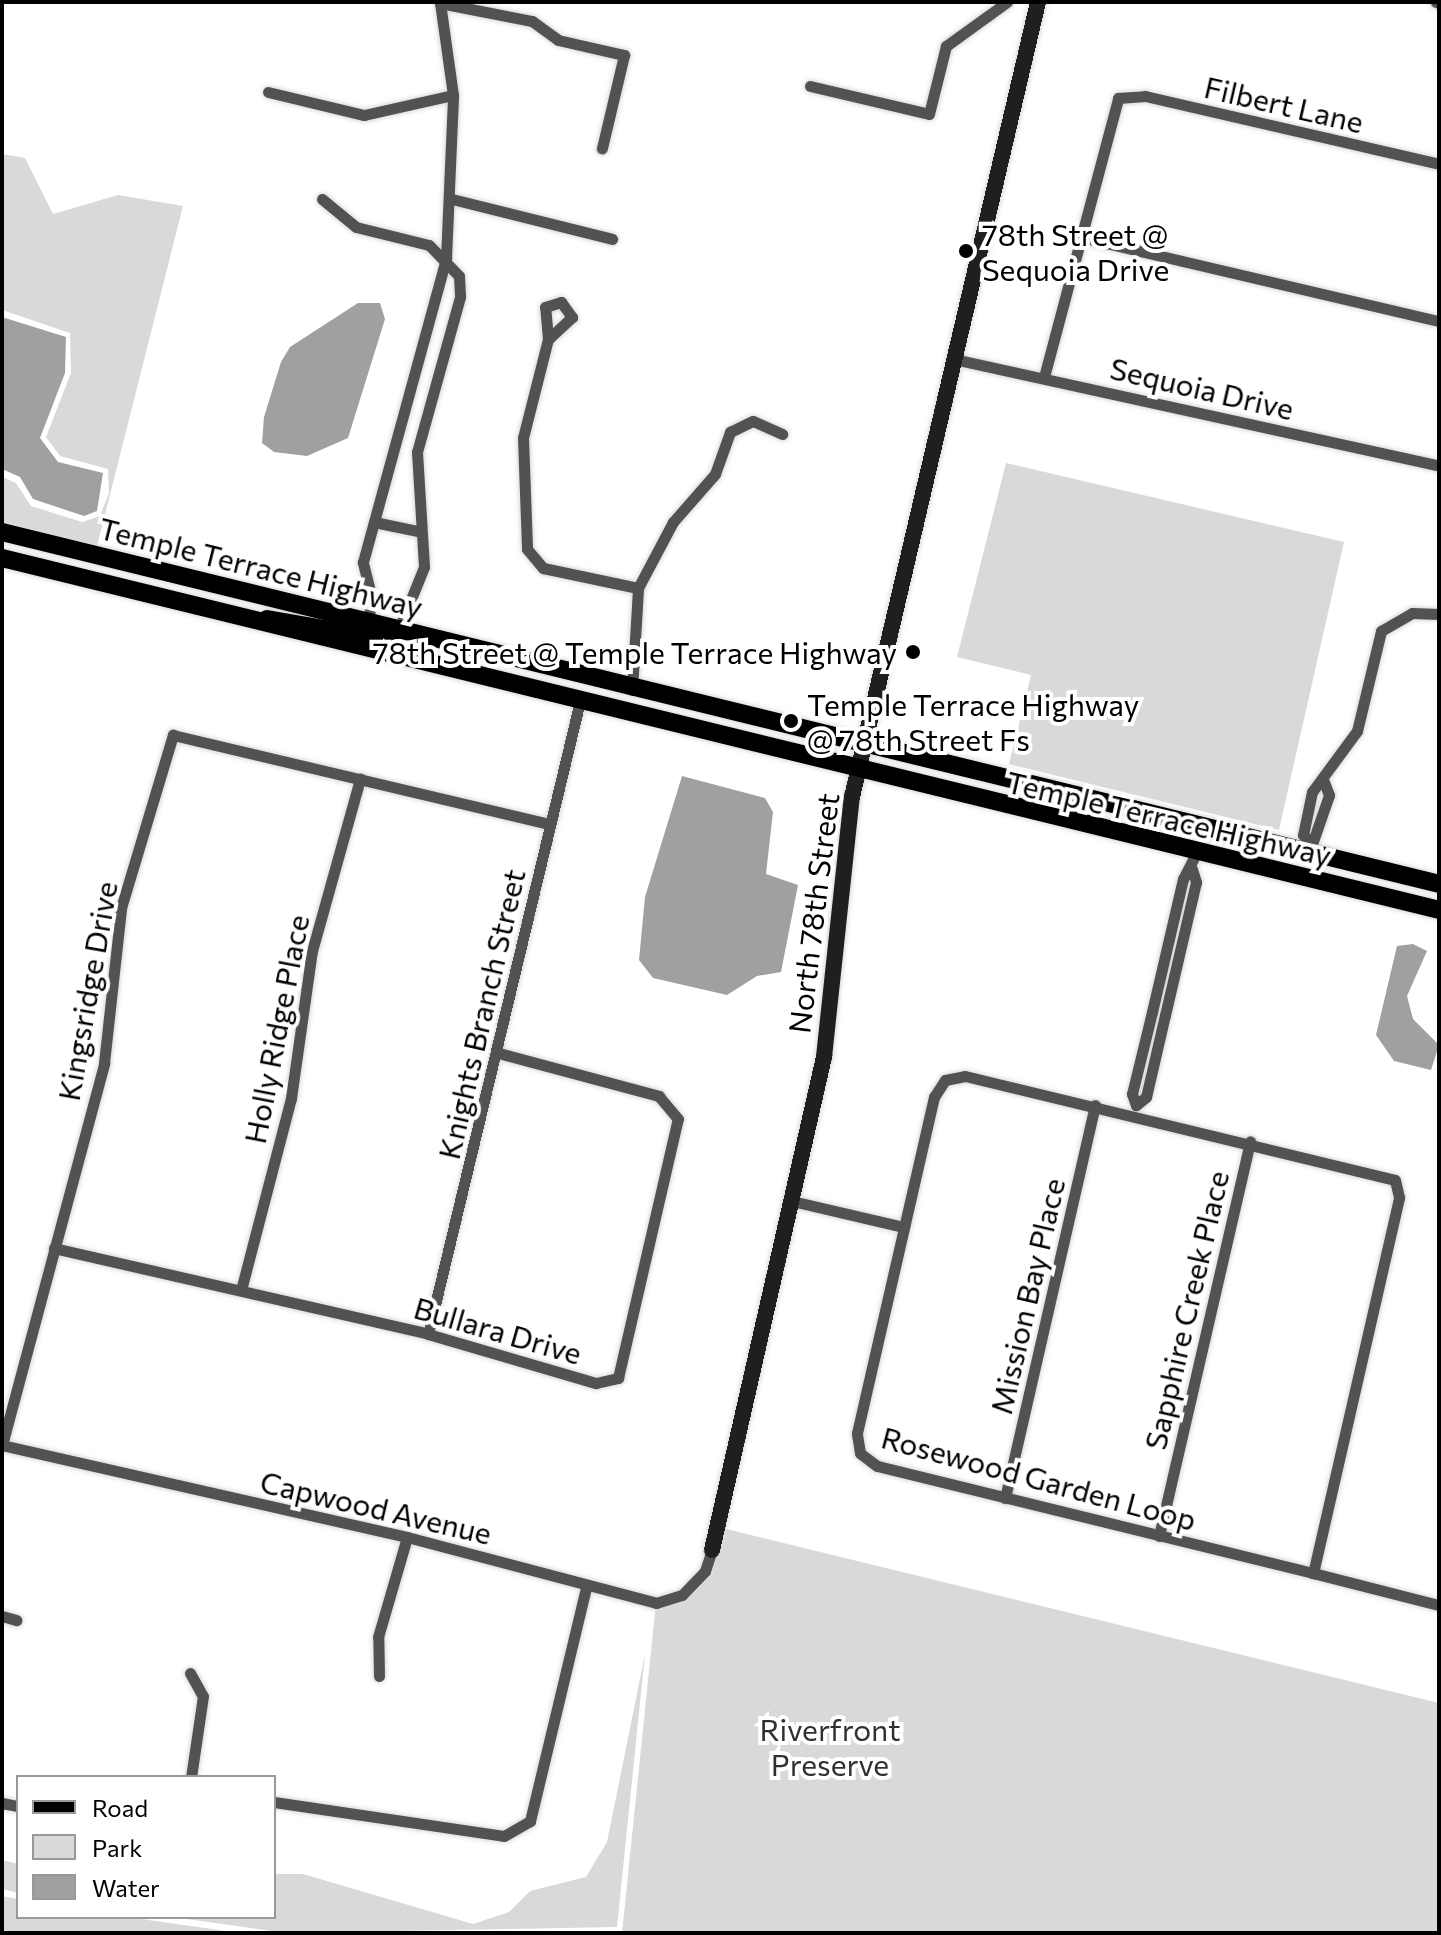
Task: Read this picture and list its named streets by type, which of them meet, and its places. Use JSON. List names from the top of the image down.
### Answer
{
  "streets": {
    "main road": ["Temple Terrace Highway"],
    "street": [
      "Filbert Lane",
      "Sequoia Drive",
      "North 78th Street",
      "Kingsridge Drive",
      "Knights Branch Street",
      "Holly Ridge Place",
      "Mission Bay Place",
      "Sapphire Creek Place",
      "Bullara Drive",
      "Rosewood Garden Loop",
      "Capwood Avenue"
    ]
  },
  "crossings": [
    ["Sequoia Drive", "North 78th Street"],
    ["Temple Terrace Highway", "North 78th Street"],
    ["Temple Terrace Highway", "Knights Branch Street"],
    ["North 78th Street", "Capwood Avenue"],
    ["Kingsridge Drive", "Knights Branch Street"],
    ["Kingsridge Drive", "Holly Ridge Place"],
    ["Kingsridge Drive", "Bullara Drive"],
    ["Kingsridge Drive", "Capwood Avenue"],
    ["Knights Branch Street", "Bullara Drive"],
    ["Holly Ridge Place", "Bullara Drive"],
    ["Mission Bay Place", "Rosewood Garden Loop"],
    ["Sapphire Creek Place", "Rosewood Garden Loop"]
  ],
  "parks": ["Riverfront Preserve"],
  "places": ["78th Street @ Sequoia Drive", "78th Street @ Temple Terrace Highway", "Temple Terrace Highway @ 78th Street Fs"],
  "legend": ["Road", "Park", "Water"]
}
